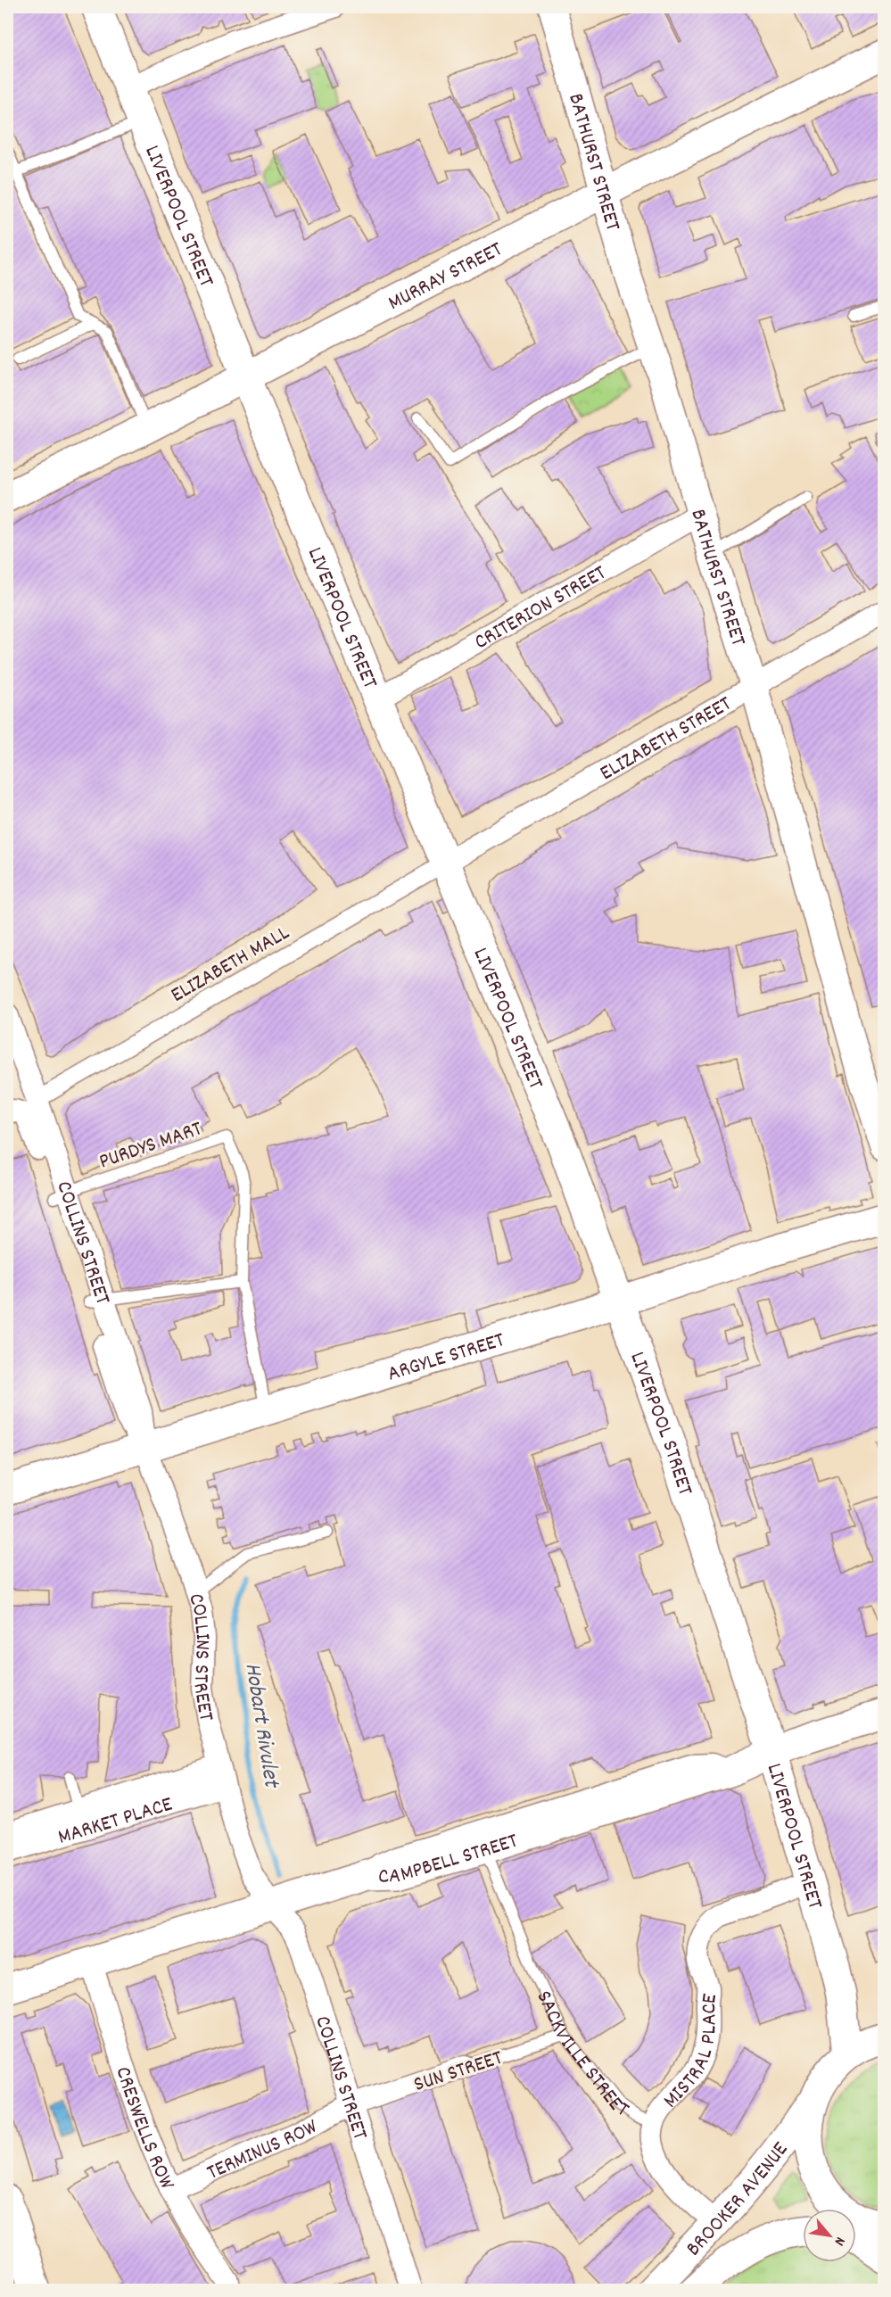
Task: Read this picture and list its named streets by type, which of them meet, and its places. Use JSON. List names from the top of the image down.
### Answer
{
  "streets": {
    "main road": [
      "LIVERPOOL STREET",
      "MURRAY STREET",
      "ARGYLE STREET",
      "CAMPBELL STREET",
      "BROOKER AVENUE"
    ],
    "street": [
      "BATHURST STREET",
      "CRITERION STREET",
      "ELIZABETH STREET",
      "ELIZABETH MALL",
      "COLLINS STREET",
      "MARKET PLACE",
      "MISTRAL PLACE",
      "SACKVILLE STREET",
      "SUN STREET",
      "CRESWELLS ROW",
      "TERMINUS ROW"
    ],
    "lane": ["PURDYS MART"]
  },
  "crossings": [
    ["BATHURST STREET", "MURRAY STREET"],
    ["BATHURST STREET", "CRITERION STREET"],
    ["BATHURST STREET", "ELIZABETH STREET"],
    ["LIVERPOOL STREET", "MURRAY STREET"],
    ["LIVERPOOL STREET", "CRITERION STREET"],
    ["LIVERPOOL STREET", "ELIZABETH STREET"],
    ["LIVERPOOL STREET", "ELIZABETH MALL"],
    ["LIVERPOOL STREET", "ARGYLE STREET"],
    ["LIVERPOOL STREET", "CAMPBELL STREET"],
    ["LIVERPOOL STREET", "MISTRAL PLACE"],
    ["ELIZABETH STREET", "ELIZABETH MALL"],
    ["ELIZABETH MALL", "COLLINS STREET"],
    ["PURDYS MART", "COLLINS STREET"],
    ["COLLINS STREET", "ARGYLE STREET"],
    ["COLLINS STREET", "MARKET PLACE"],
    ["COLLINS STREET", "CAMPBELL STREET"],
    ["COLLINS STREET", "SUN STREET"],
    ["COLLINS STREET", "TERMINUS ROW"],
    ["CAMPBELL STREET", "SACKVILLE STREET"],
    ["CAMPBELL STREET", "CRESWELLS ROW"],
    ["MISTRAL PLACE", "SACKVILLE STREET"],
    ["SACKVILLE STREET", "SUN STREET"],
    ["SACKVILLE STREET", "BROOKER AVENUE"],
    ["SUN STREET", "TERMINUS ROW"],
    ["CRESWELLS ROW", "TERMINUS ROW"]
  ],
  "water": ["Hobart Rivulet"],
  "north": "bottom right"
}
